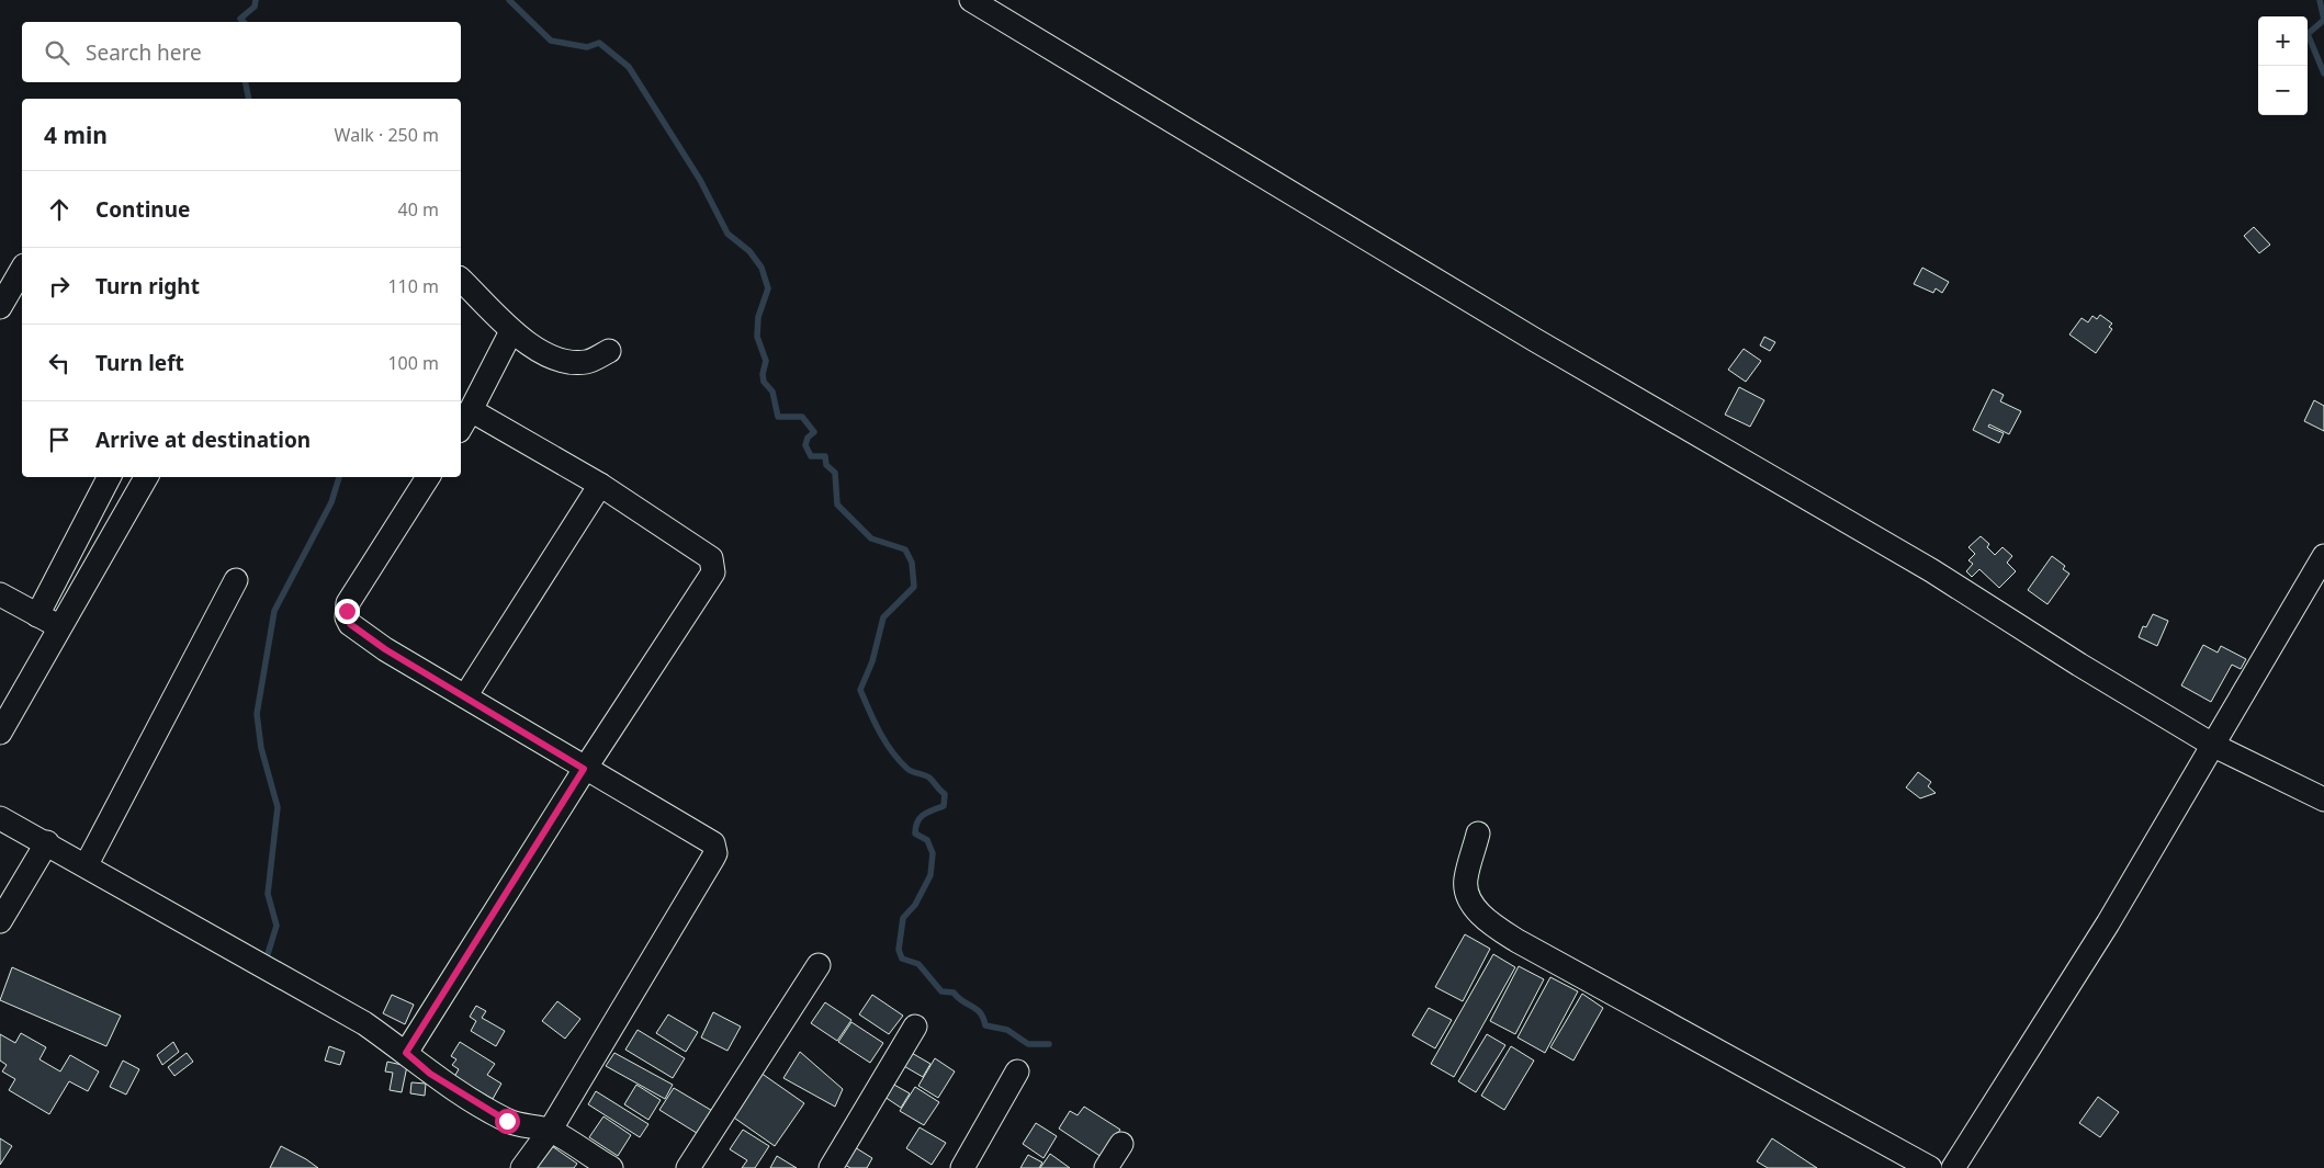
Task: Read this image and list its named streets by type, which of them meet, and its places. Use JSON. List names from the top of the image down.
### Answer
{
  "page": {
    "map_buttons": ["+", "−"],
    "search": "Search here",
    "heading": ["4 min", "Walk · 250 m"],
    "list": [
      ["Continue", "40 m"],
      ["Turn right", "110 m"],
      ["Turn left", "100 m"],
      "Arrive at destination"
    ]
  }
}
